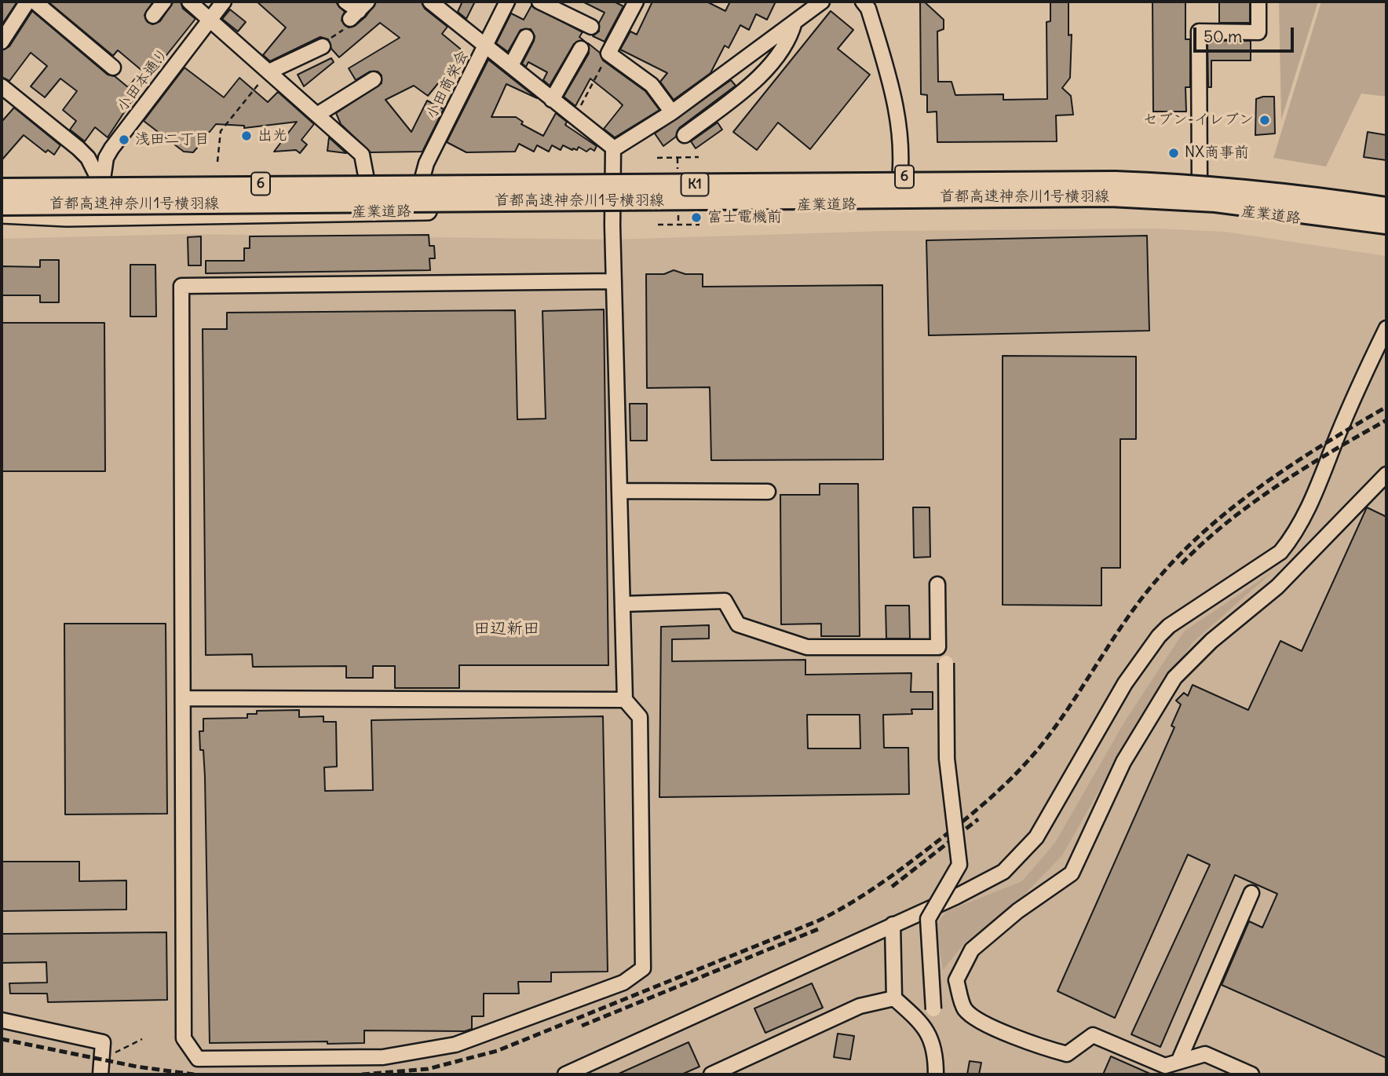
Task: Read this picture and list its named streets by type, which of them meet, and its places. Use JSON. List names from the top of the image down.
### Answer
{
  "streets": {
    "highway": ["K1", "首都高速神奈川1号横羽線"],
    "main road": ["6", "産業道路"],
    "street": ["小田本通り", "小田商栄会"]
  },
  "crossings": [
    ["小田本通り", "産業道路"],
    ["小田商栄会", "産業道路"],
    ["首都高速神奈川1号横羽線", "産業道路"]
  ],
  "districts": ["田辺新田"],
  "places": [
    "セブン-イレブン",
    "出光",
    "浅田二丁目",
    "NX商事前",
    "富士電機前"
  ],
  "scale_bar": "50 m"
}
